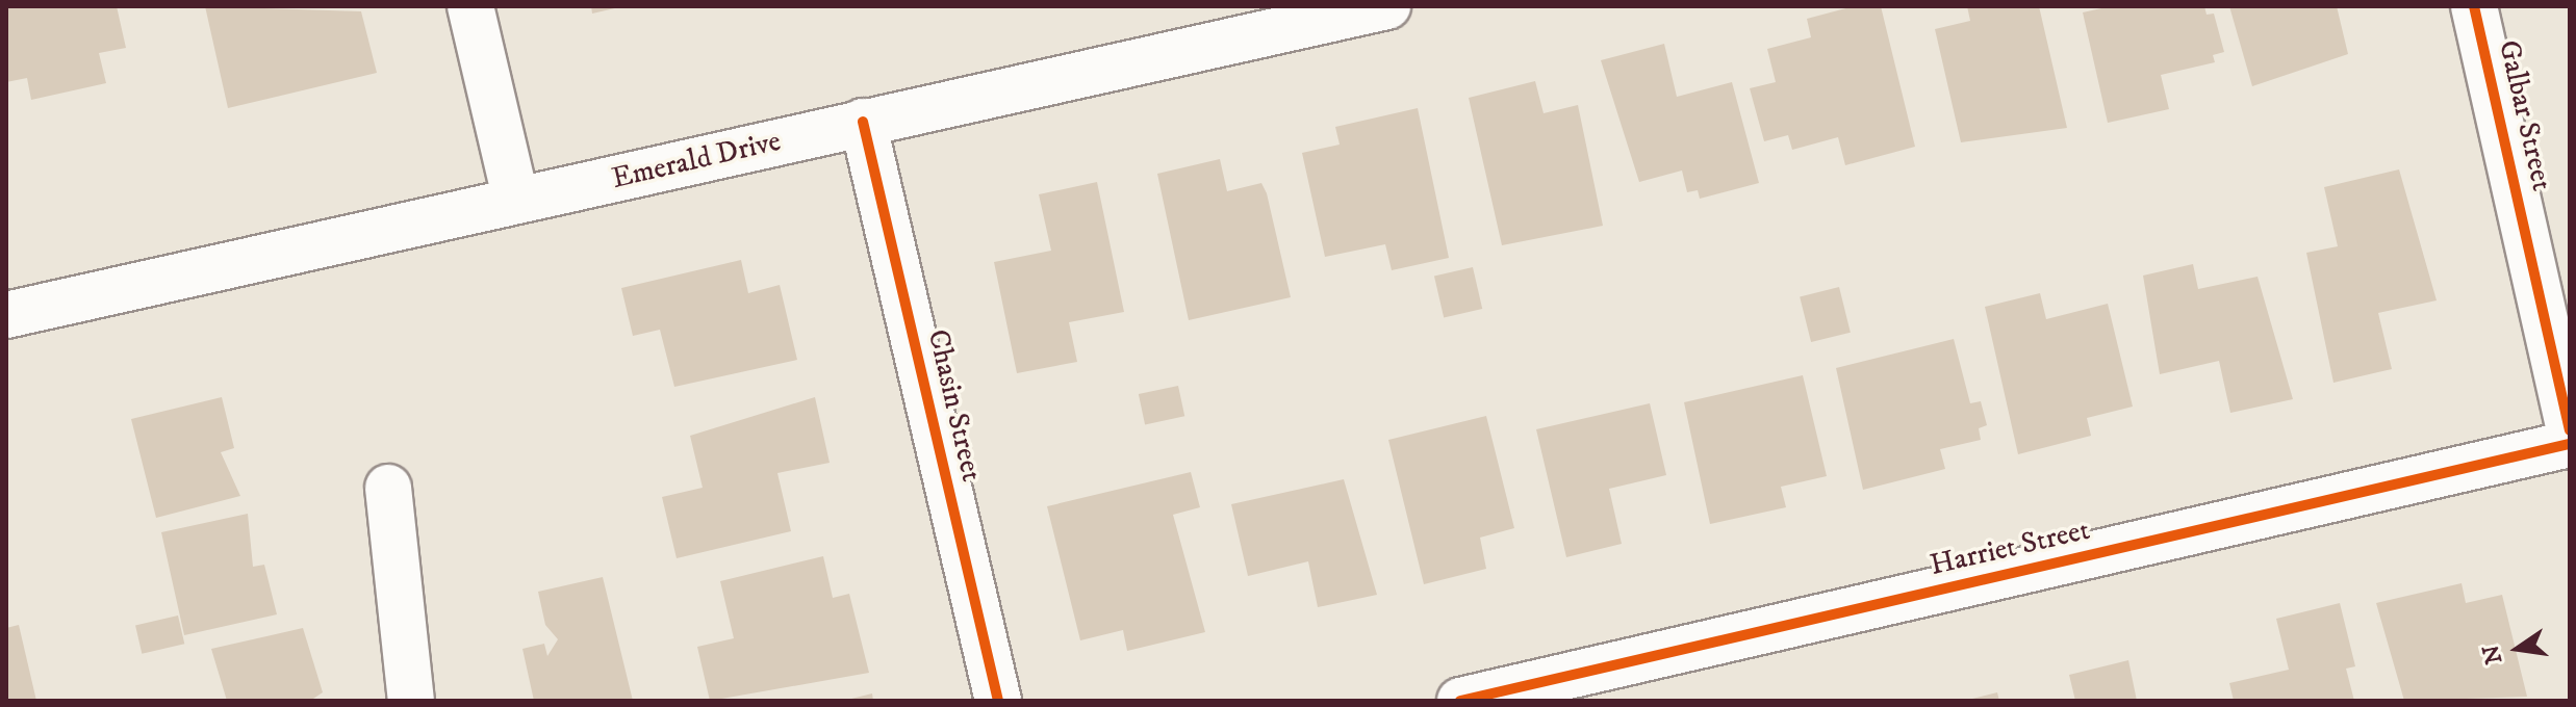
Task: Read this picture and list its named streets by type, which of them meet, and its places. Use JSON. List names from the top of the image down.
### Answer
{
  "streets": {
    "street": [
      "Galbar Street",
      "Emerald Drive",
      "Chasin Street",
      "Harriet Street"
    ]
  },
  "crossings": [
    ["Emerald Drive", "Chasin Street"]
  ],
  "north": "left"
}
